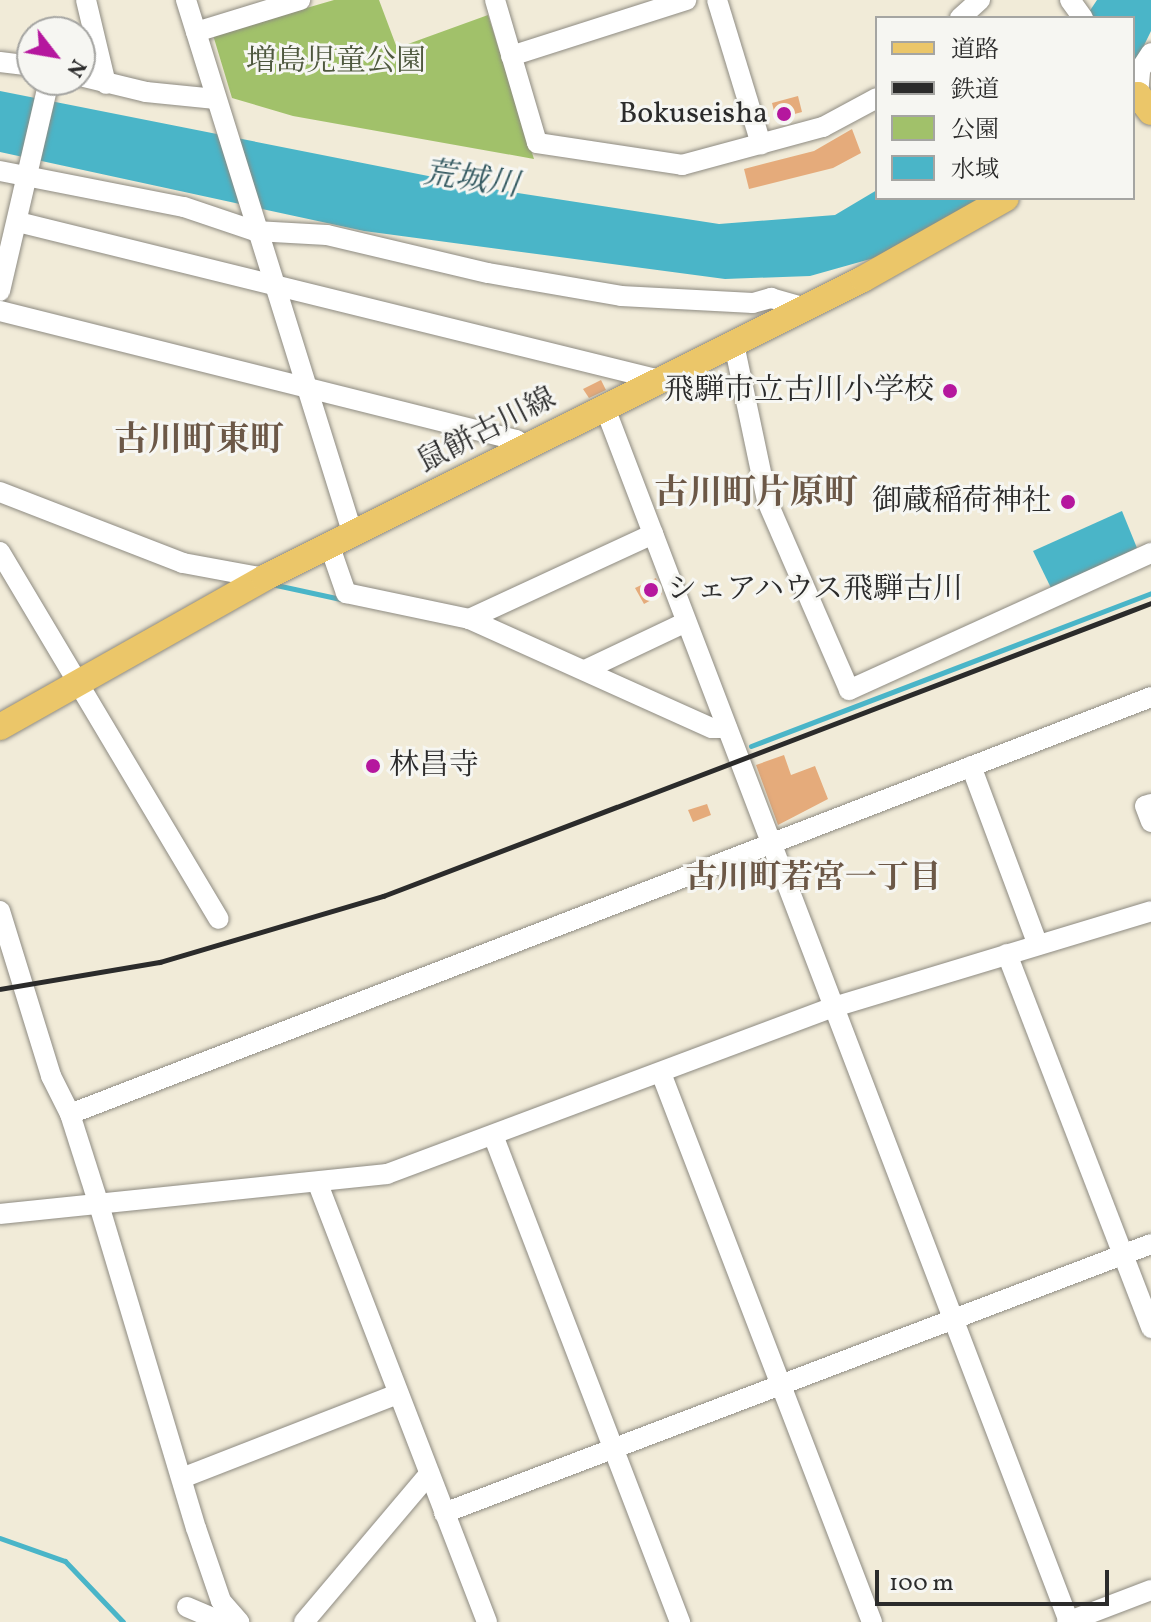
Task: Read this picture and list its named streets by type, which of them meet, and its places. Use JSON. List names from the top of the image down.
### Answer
{
  "streets": {
    "main road": ["鼠餅古川線"]
  },
  "districts": ["古川町東町", "古川町片原町", "古川町若宮一丁目"],
  "water": ["荒城川"],
  "parks": ["増島児童公園"],
  "places": [
    "Bokuseisha",
    "飛騨市立古川小学校",
    "御蔵稲荷神社",
    "シェアハウス飛騨古川",
    "林昌寺"
  ],
  "legend": [
    "道路",
    "鉄道",
    "公園",
    "水域"
  ],
  "scale_bar": "100 m",
  "north": "bottom right"
}
